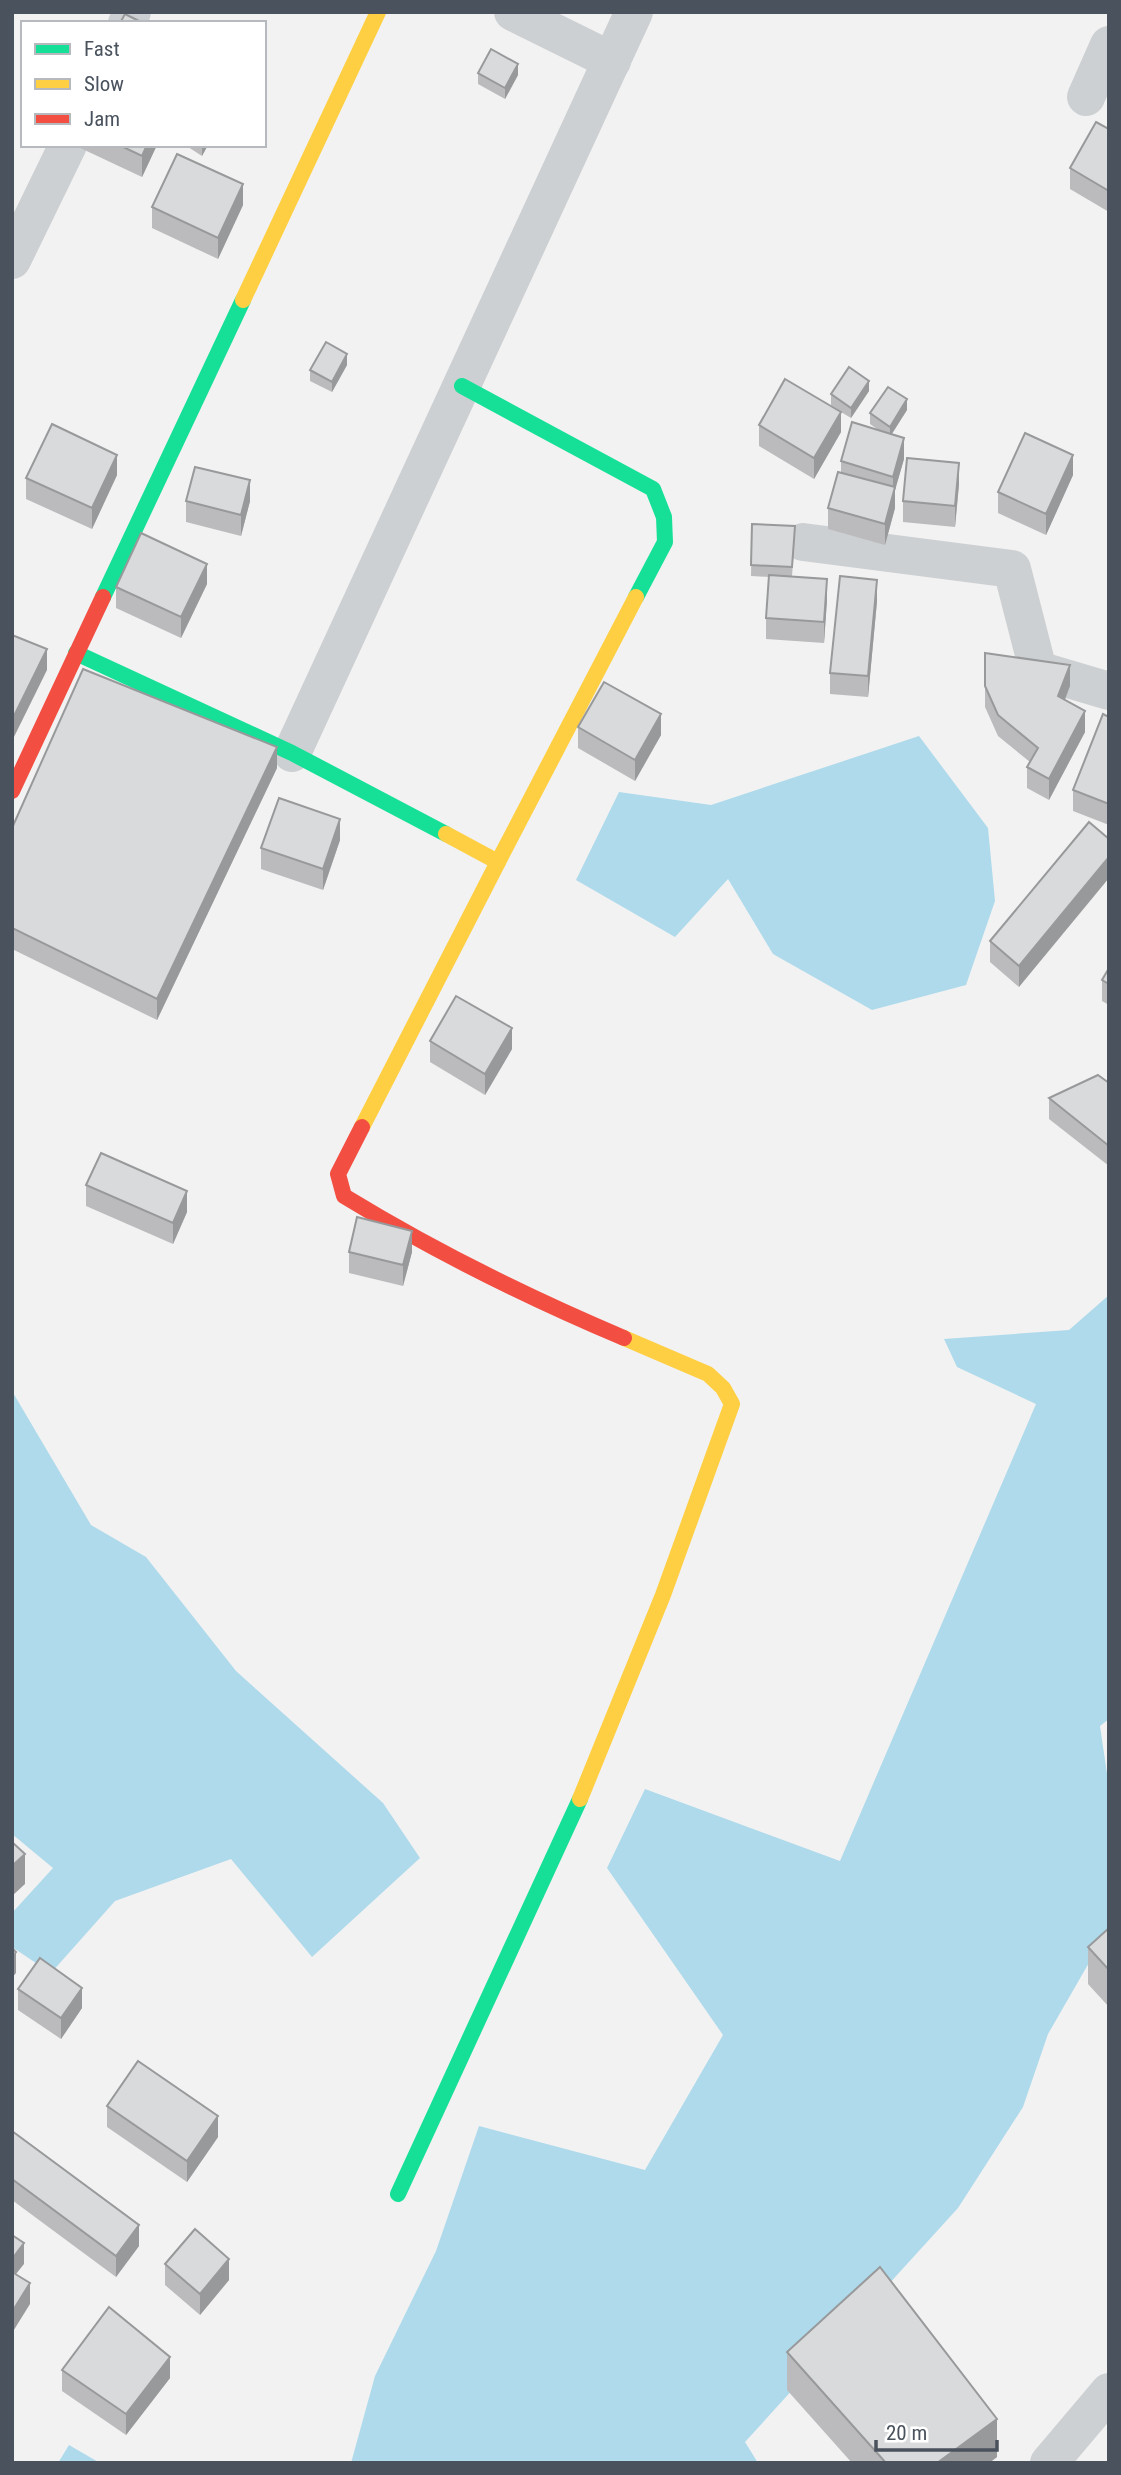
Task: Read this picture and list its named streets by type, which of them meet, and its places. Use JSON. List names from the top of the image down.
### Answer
{
  "legend": ["Fast", "Slow", "Jam"],
  "scale_bar": "20 m"
}
